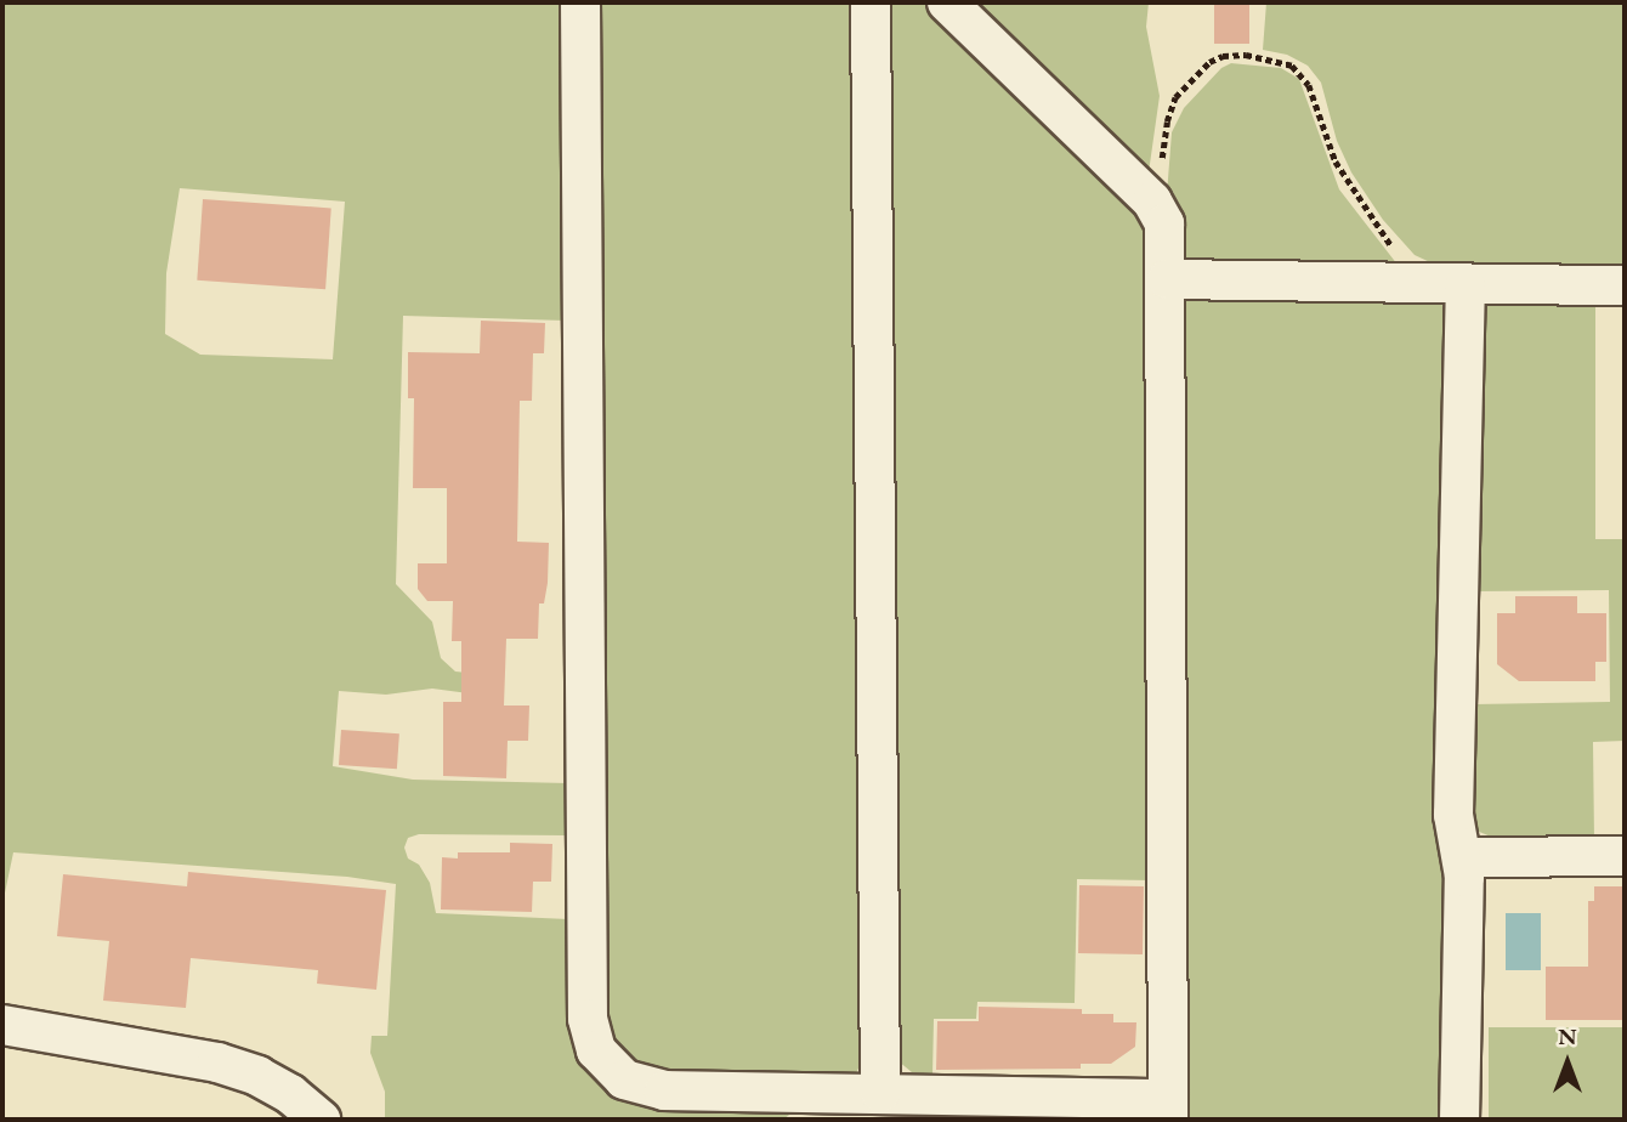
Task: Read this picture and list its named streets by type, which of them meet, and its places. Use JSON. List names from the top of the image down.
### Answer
{
  "north": "top"
}
